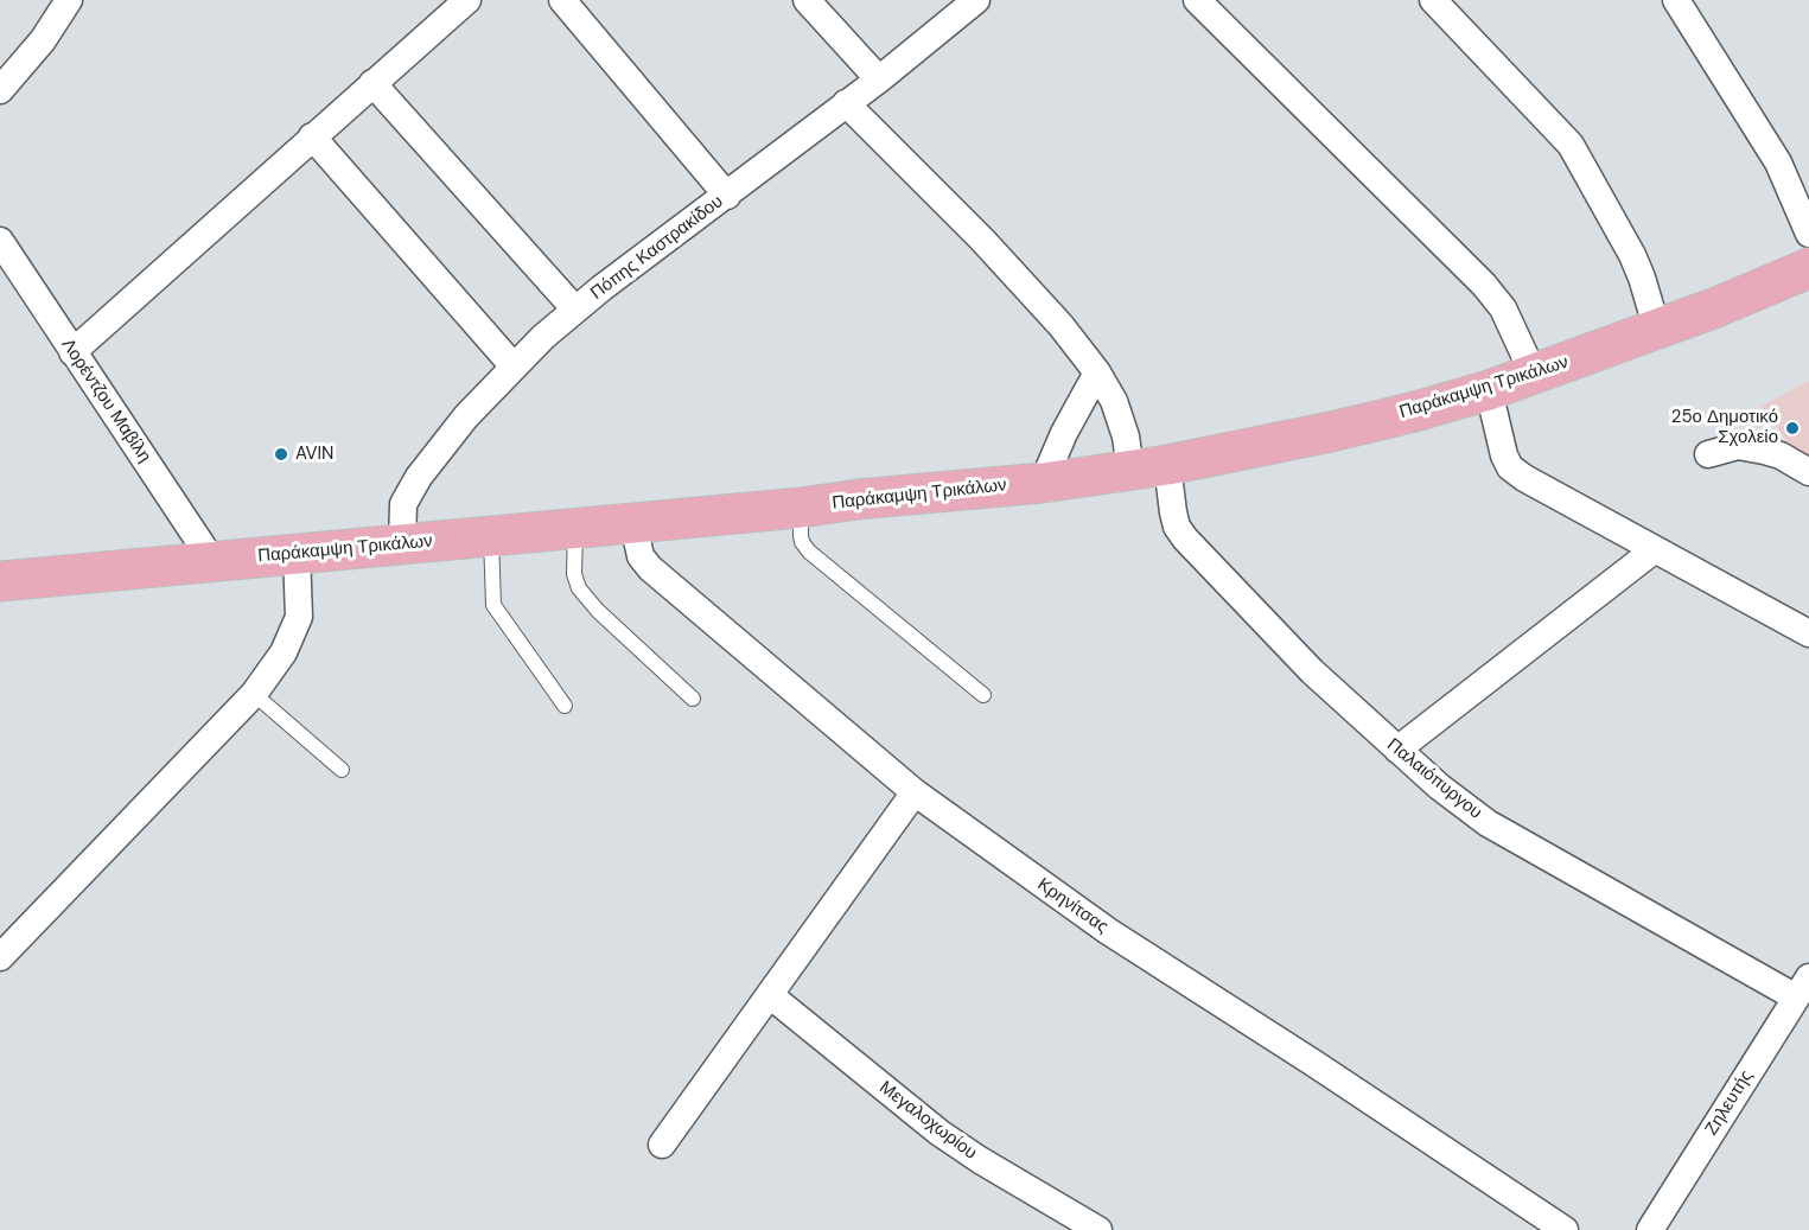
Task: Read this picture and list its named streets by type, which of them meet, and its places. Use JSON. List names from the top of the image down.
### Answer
{
  "streets": {
    "main road": ["Παράκαμψη Τρικάλων"],
    "street": [
      "Πόπης Καστρακίδου",
      "Λορέντζου Μαβίλη",
      "Παλαιόπυργου",
      "Κρηνίτσας",
      "Ζηλευτής",
      "Μεγαλοχωρίου"
    ]
  },
  "crossings": [
    ["Πόπης Καστρακίδου", "Παράκαμψη Τρικάλων"],
    ["Πόπης Καστρακίδου", "Παλαιόπυργου"],
    ["Παράκαμψη Τρικάλων", "Λορέντζου Μαβίλη"],
    ["Παράκαμψη Τρικάλων", "Παλαιόπυργου"],
    ["Παράκαμψη Τρικάλων", "Κρηνίτσας"],
    ["Παλαιόπυργου", "Ζηλευτής"]
  ],
  "places": ["25ο Δημοτικό Σχολείο", "AVIN"]
}
